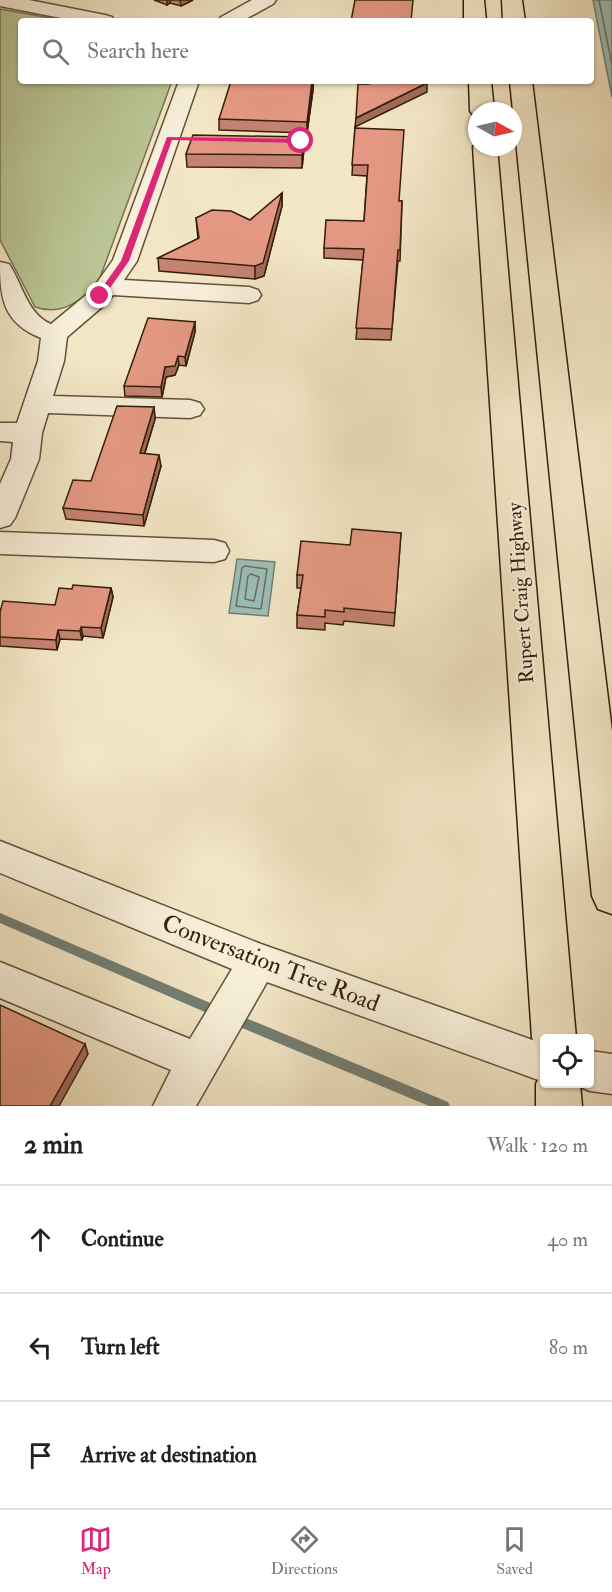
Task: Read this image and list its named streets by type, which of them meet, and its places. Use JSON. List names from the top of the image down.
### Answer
{
  "streets": {
    "main road": ["Rupert Craig Highway"],
    "street": ["Conversation Tree Road"]
  },
  "north": "right",
  "page": {
    "search": "Search here",
    "heading": ["2 min", "Walk · 120 m"],
    "list": [
      ["Continue", "40 m"],
      ["Turn left", "80 m"],
      "Arrive at destination"
    ],
    "nav": ["Map", "Directions", "Saved"]
  }
}
